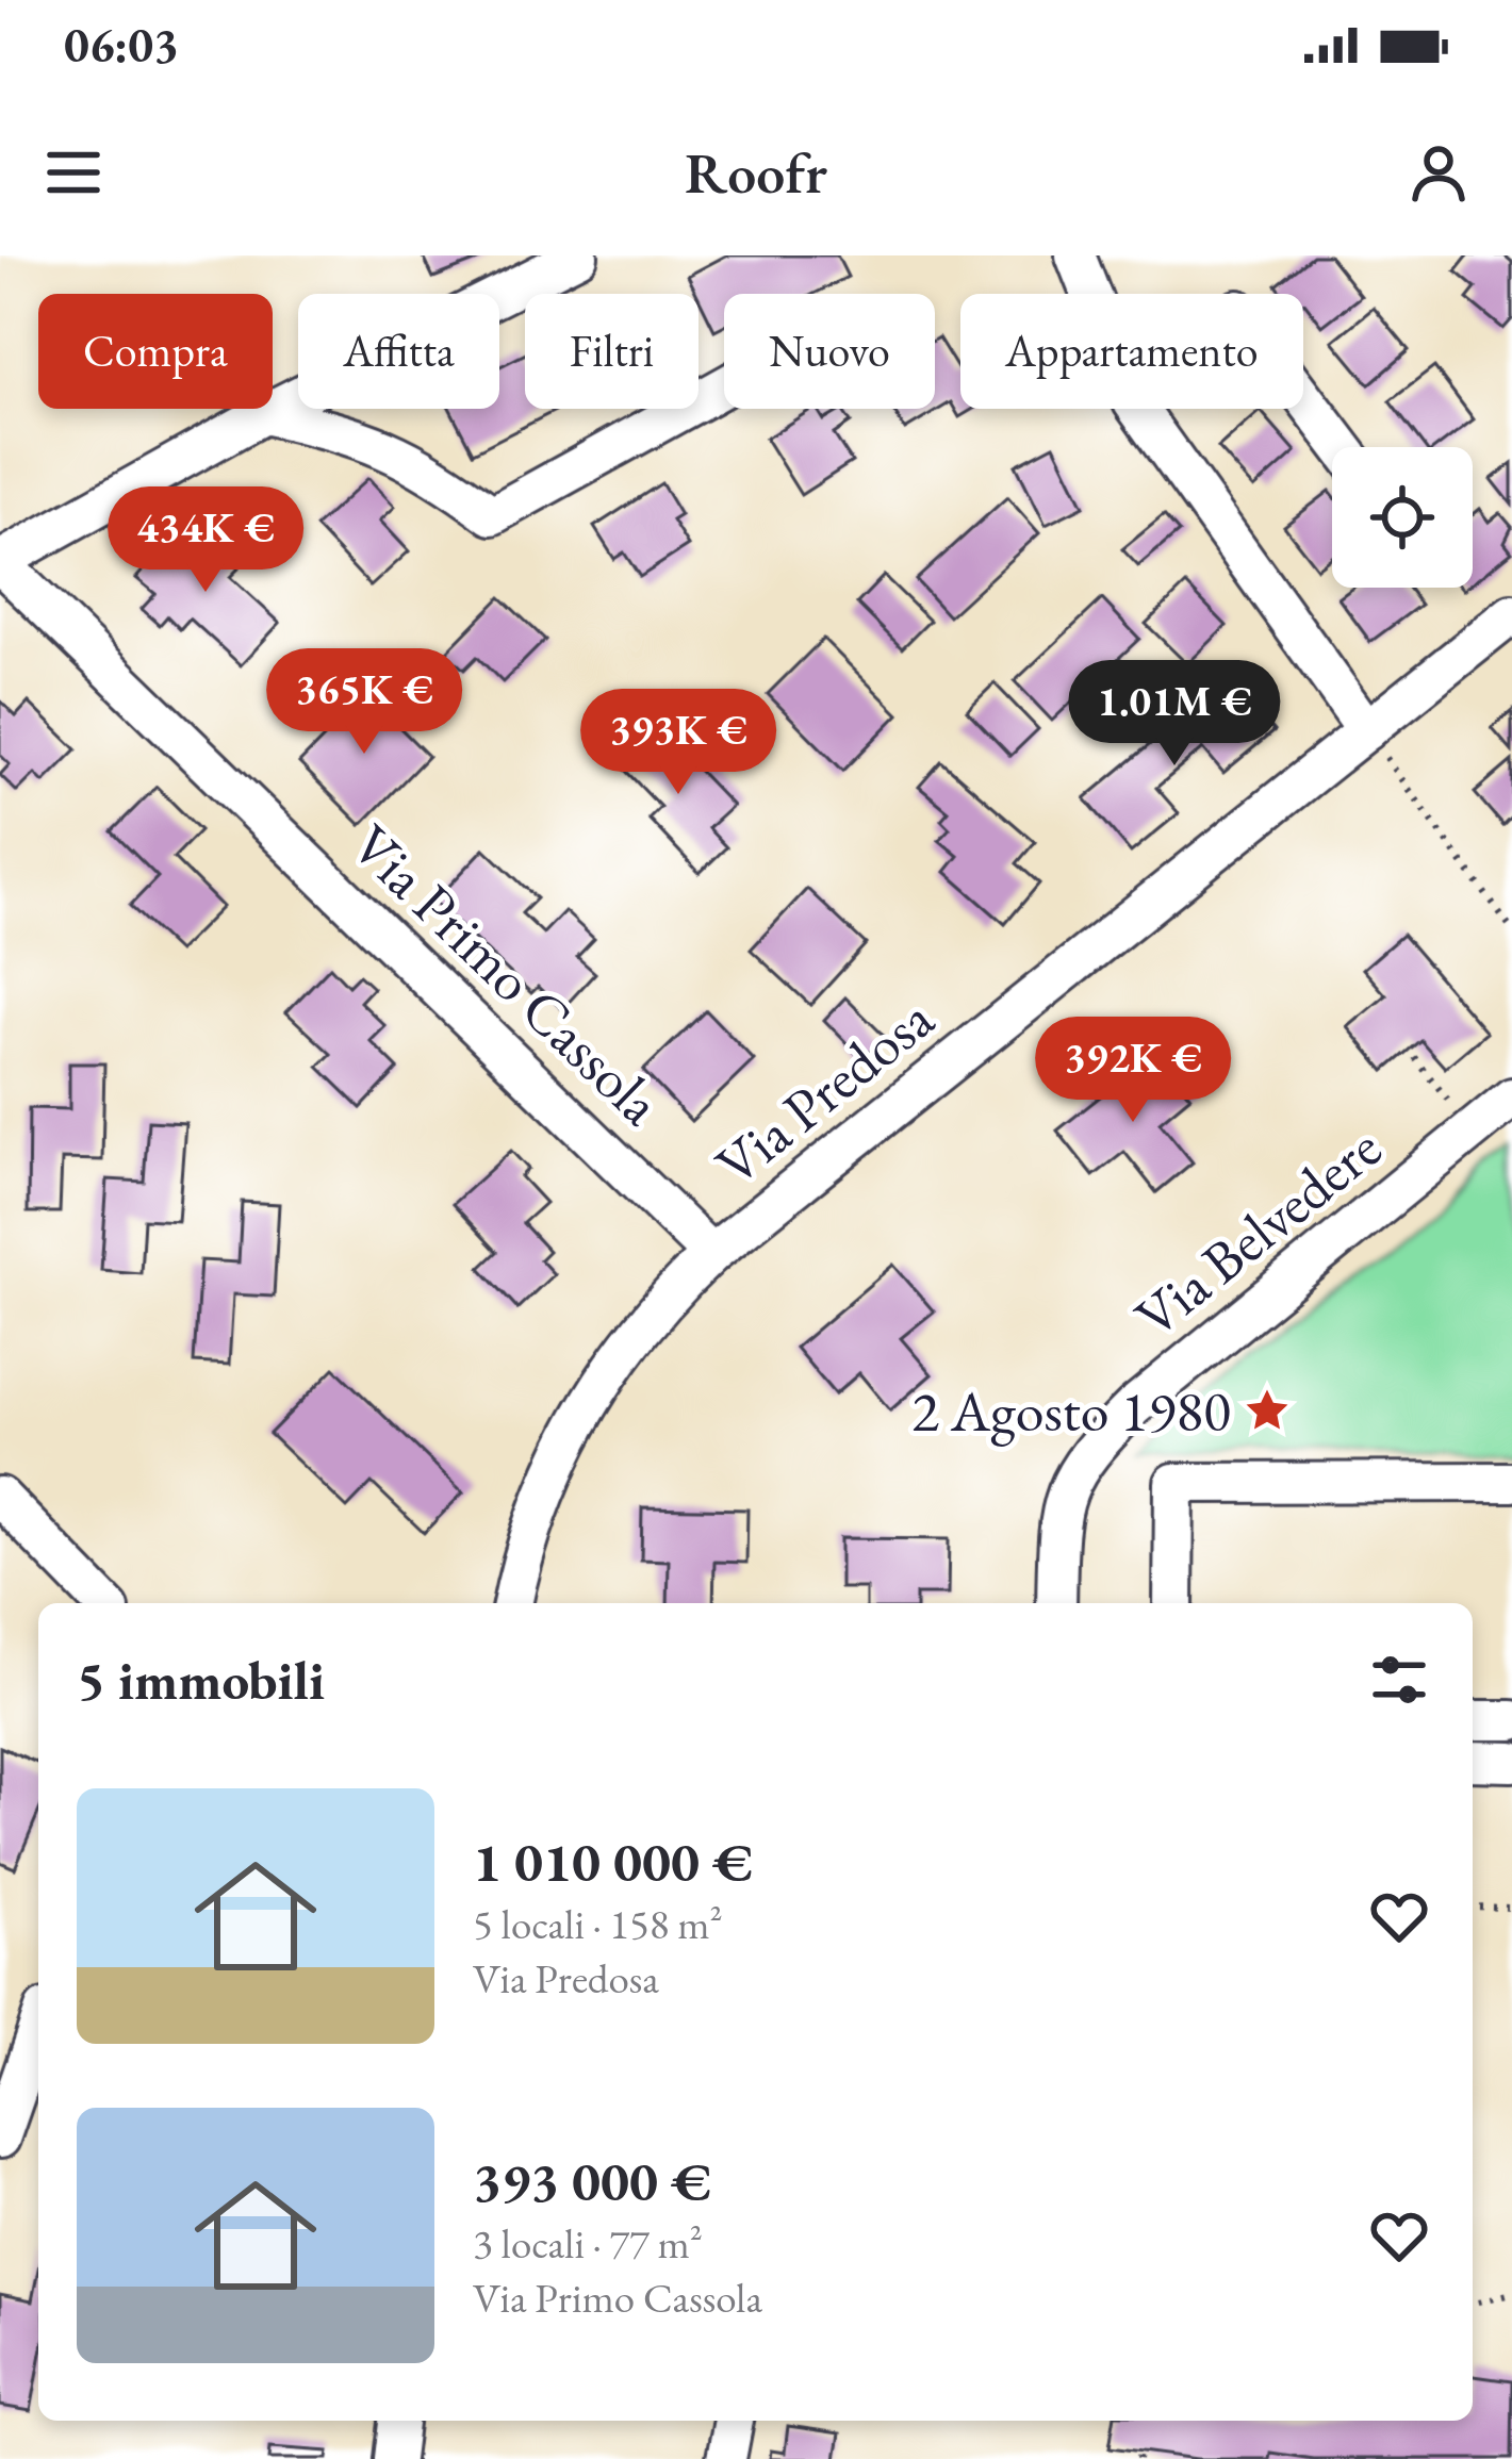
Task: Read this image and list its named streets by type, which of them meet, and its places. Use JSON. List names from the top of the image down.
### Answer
{
  "streets": {
    "street": ["Via Primo Cassola", "Via Predosa", "Via Belvedere"]
  },
  "crossings": [
    ["Via Primo Cassola", "Via Predosa"]
  ],
  "places": {
    "place": ["2 Agosto 1980"]
  },
  "page": {
    "status": "06:03",
    "header": "Roofr",
    "chip": [
      "Compra",
      "Affitta",
      "Filtri",
      "Nuovo",
      "Appartamento"
    ],
    "price": [
      "434K €",
      "365K €",
      "1.01M €",
      "393K €",
      "392K €"
    ],
    "heading": "5 immobili",
    "list": [
      {
        "name": "1 010 000 €",
        "note": "5 locali · 158 m² · Via Predosa"
      },
      {
        "name": "393 000 €",
        "note": "3 locali · 77 m² · Via Primo Cassola"
      }
    ]
  }
}
